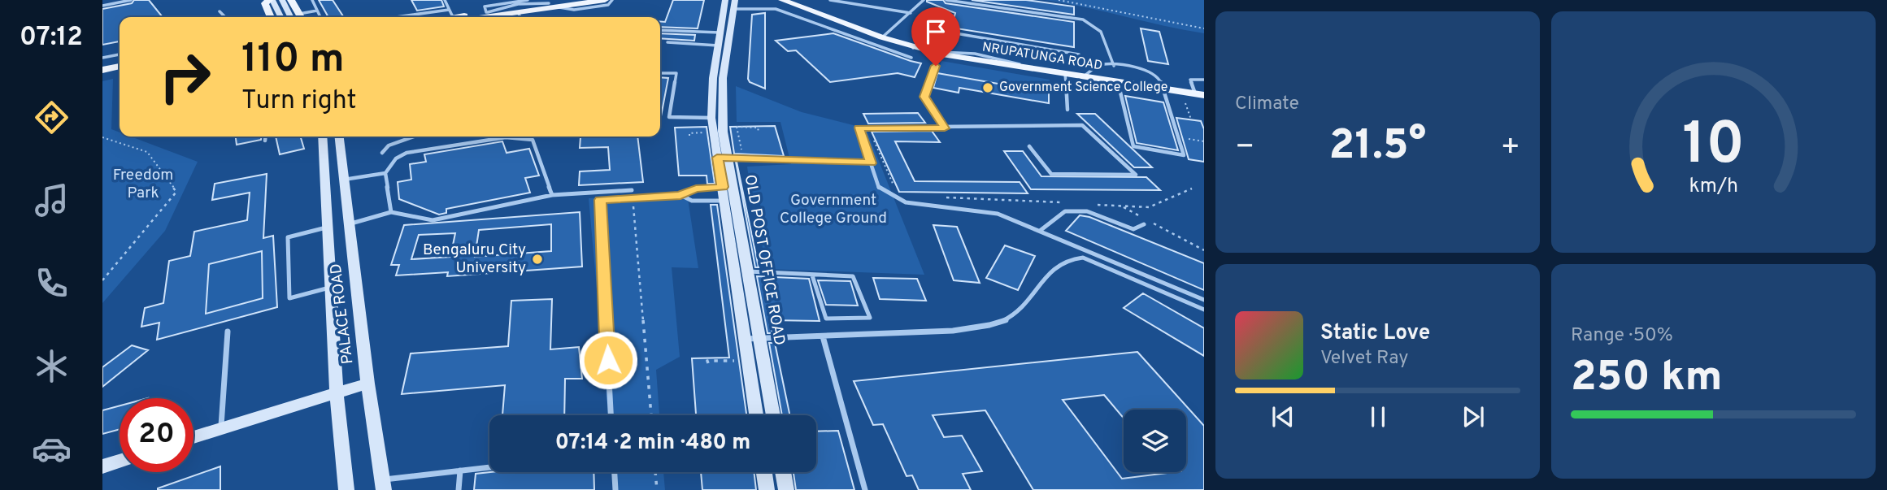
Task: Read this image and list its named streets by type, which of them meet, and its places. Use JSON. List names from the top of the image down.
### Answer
{
  "streets": {
    "main road": ["NRUPATUNGA ROAD"],
    "street": ["OLD POST OFFICE ROAD", "PALACE ROAD"]
  },
  "parks": ["Freedom Park", "Government College Ground"],
  "places": ["Government Science College", "Bengaluru City University"],
  "page": {
    "tabs": "07:12",
    "tile": [
      "Climate",
      ["Range · 50%", "250 km"]
    ],
    "turn": ["110 m", "Turn right"],
    "heat": ["−", "21.5°", "+"],
    "song": ["Static Love", "Velvet Ray"],
    "limit": "20",
    "trip": "07:14 · 2 min · 480 m",
    "gauge": ["10", "km/h"]
  }
}
